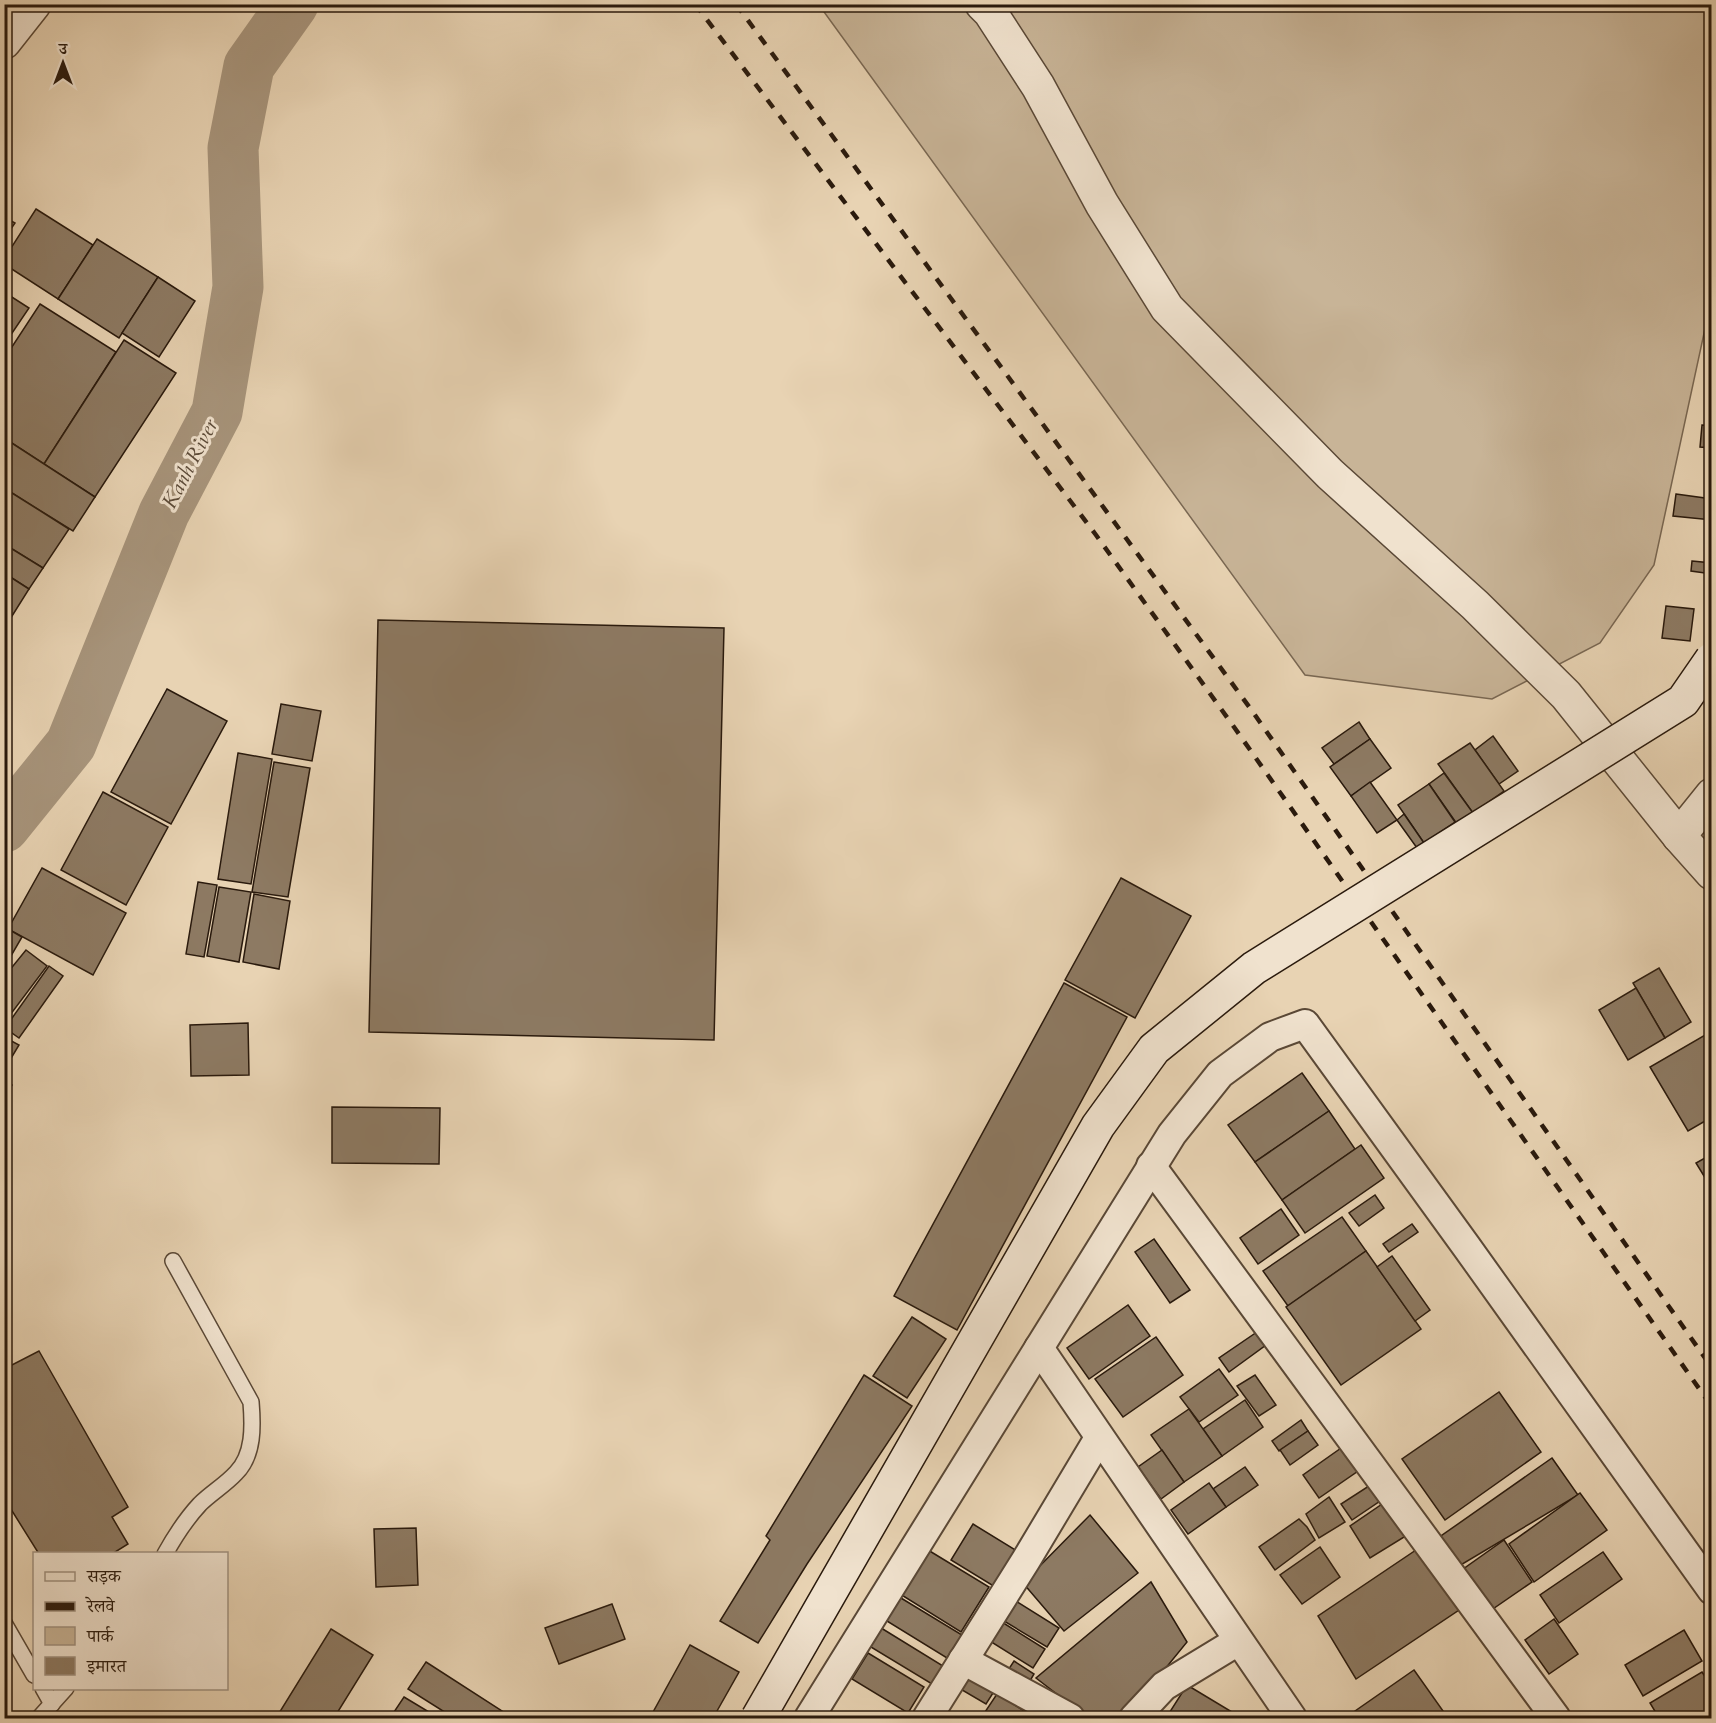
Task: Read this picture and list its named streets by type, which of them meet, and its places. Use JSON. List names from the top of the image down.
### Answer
{
  "water": ["Kanh River"],
  "legend": [
    "सड़क",
    "रेलवे",
    "पार्क",
    "इमारत"
  ],
  "north": "top"
}
